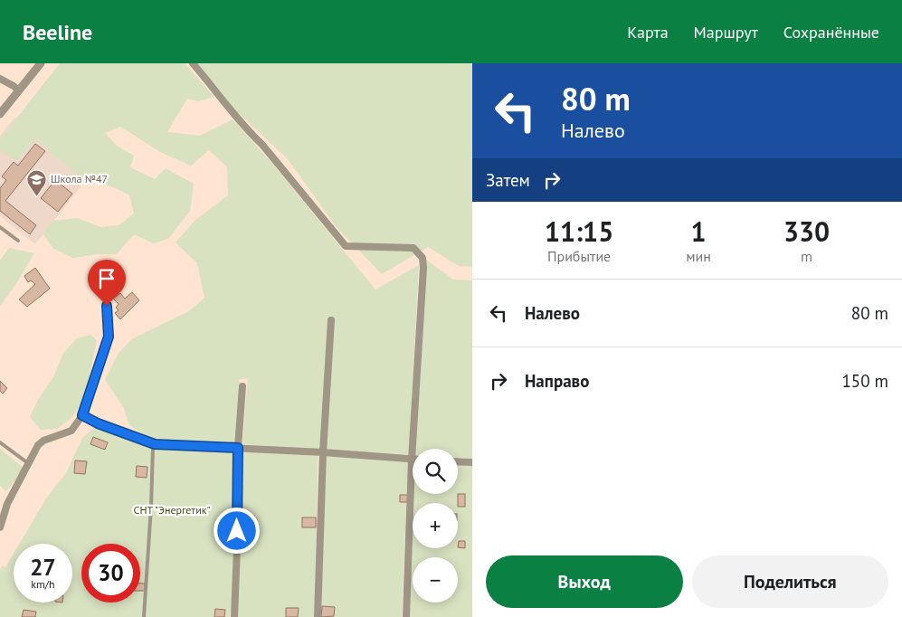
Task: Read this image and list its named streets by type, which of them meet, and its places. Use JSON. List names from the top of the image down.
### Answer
{
  "parks": ["СНТ \"Энергетик\""],
  "places": {
    "school or university": ["Школа №47"]
  },
  "page": {
    "header": "Beeline",
    "nav": ["Карта", "Маршрут", "Сохранённые"],
    "turn": ["80 m", "Налево"],
    "then": "Затем",
    "eta": [
      "11:15",
      "Прибытие",
      "1",
      "мин",
      "330",
      "m"
    ],
    "list": [
      {
        "name": "Налево",
        "value": "80 m"
      },
      {
        "name": "Направо",
        "value": "150 m"
      }
    ],
    "map_buttons": ["+", "−"],
    "speed": "27 km/h",
    "limit": "30",
    "buttons": ["Выход", "Поделиться"]
  }
}
